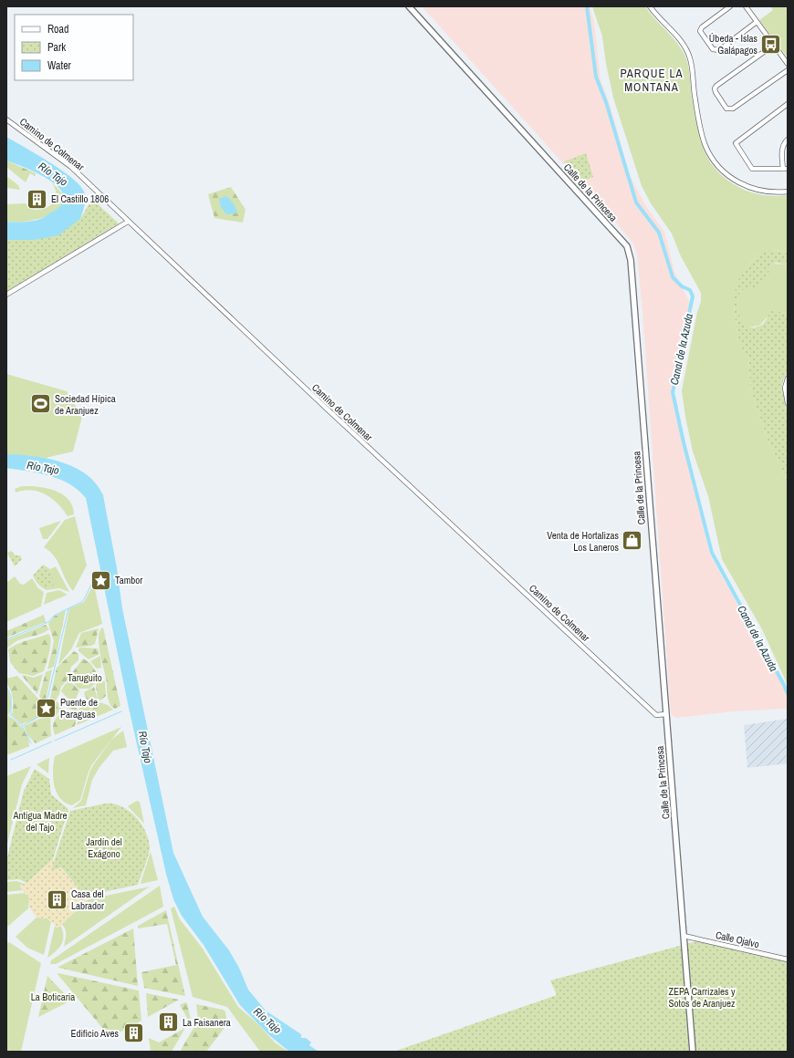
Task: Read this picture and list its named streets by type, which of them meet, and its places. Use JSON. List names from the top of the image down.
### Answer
{
  "streets": {
    "street": ["Camino de Colmenar", "Calle de la Princesa", "Calle Ojalvo"]
  },
  "crossings": [
    ["Camino de Colmenar", "Calle de la Princesa"],
    ["Calle de la Princesa", "Calle Ojalvo"]
  ],
  "districts": ["PARQUE LA MONTAÑA"],
  "water": ["Río Tajo", "Canal de la Azuda"],
  "parks": [
    "Taruguito",
    "Antigua Madre del Tajo",
    "Jardín del Exágono",
    "ZEPA Carrizales y Sotos de Aranjuez",
    "La Boticaria"
  ],
  "places": {
    "bus stop": ["Úbeda - Islas Galápagos"],
    "building": [
      "El Castillo 1806",
      "Casa del Labrador",
      "La Faisanera",
      "Edificio Aves"
    ],
    "sports": ["Sociedad Hípica de Aranjuez"],
    "shop": ["Venta de Hortalizas Los Laneros"],
    "place": ["Tambor", "Puente de Paraguas"]
  },
  "legend": ["Road", "Park", "Water"]
}
